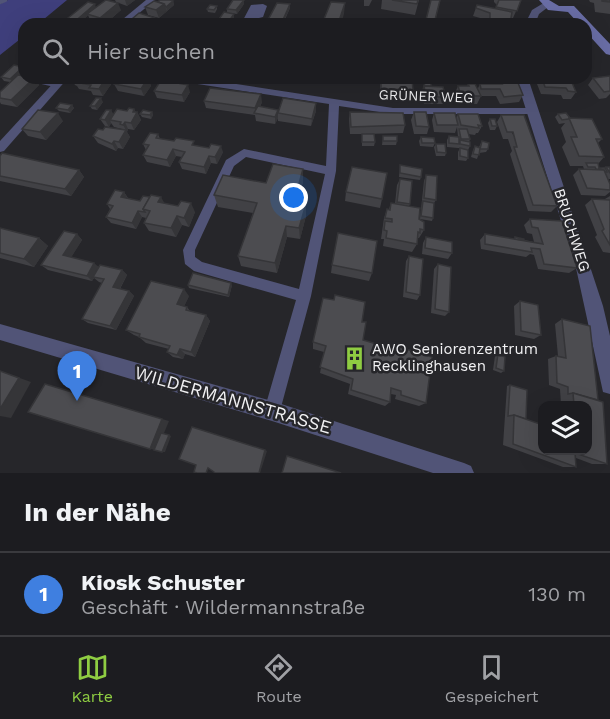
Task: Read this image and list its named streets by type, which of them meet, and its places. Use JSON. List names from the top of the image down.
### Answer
{
  "streets": {
    "street": ["GRÜNER WEG", "BRUCHWEG", "WILDERMANNSTRASSE"]
  },
  "crossings": [
    ["GRÜNER WEG", "BRUCHWEG"]
  ],
  "places": {
    "building": ["AWO Seniorenzentrum Recklinghausen"]
  },
  "page": {
    "search": "Hier suchen",
    "pins": "1",
    "heading": "In der Nähe",
    "list": [
      {
        "mark": "1",
        "name": "Kiosk Schuster",
        "note": "Geschäft · Wildermannstraße",
        "value": "130 m"
      }
    ],
    "nav": ["Karte", "Route", "Gespeichert"]
  }
}
